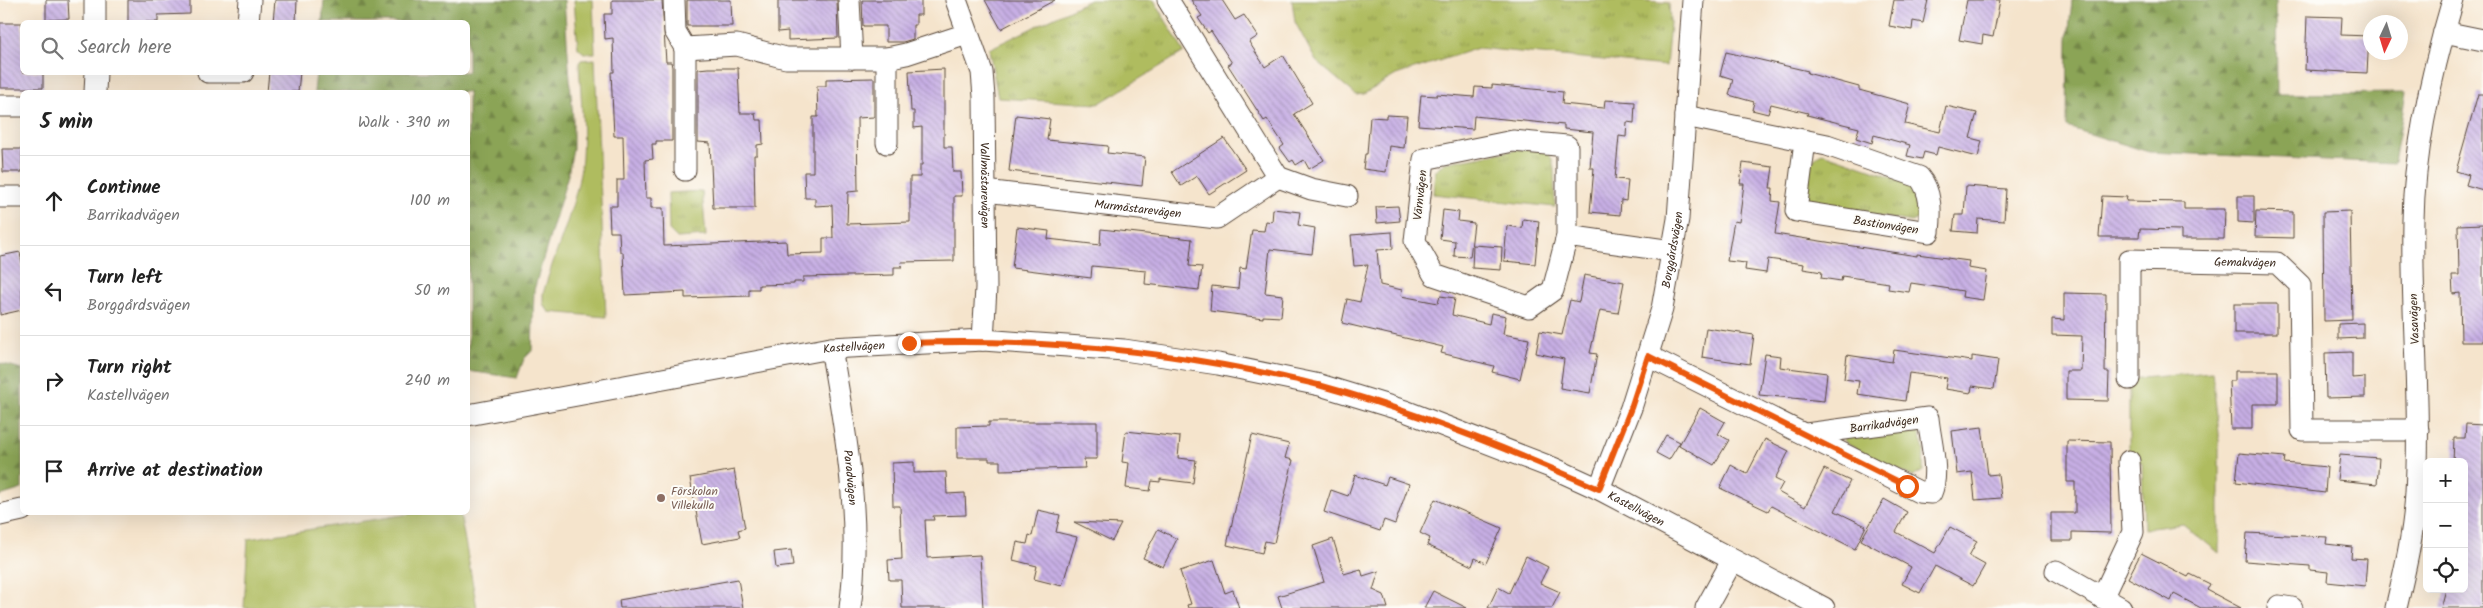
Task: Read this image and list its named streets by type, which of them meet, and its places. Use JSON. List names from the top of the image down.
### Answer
{
  "streets": {
    "street": [
      "Vallmästarevägen",
      "Värnvägen",
      "Murmästarevägen",
      "Bastionvägen",
      "Borggårdsvägen",
      "Gemakvägen",
      "Vasavägen",
      "Kastellvägen",
      "Barrikadvägen",
      "Paradvägen"
    ]
  },
  "crossings": [
    ["Vallmästarevägen", "Murmästarevägen"],
    ["Vallmästarevägen", "Kastellvägen"],
    ["Bastionvägen", "Borggårdsvägen"],
    ["Borggårdsvägen", "Kastellvägen"],
    ["Borggårdsvägen", "Barrikadvägen"],
    ["Gemakvägen", "Vasavägen"],
    ["Kastellvägen", "Paradvägen"]
  ],
  "places": ["Förskolan Villekulla"],
  "north": "bottom",
  "page": {
    "search": "Search here",
    "heading": ["5 min", "Walk · 390 m"],
    "list": [
      ["Continue", "Barrikadvägen", "100 m"],
      ["Turn left", "Borggårdsvägen", "50 m"],
      ["Turn right", "Kastellvägen", "240 m"],
      "Arrive at destination"
    ],
    "map_buttons": ["+", "−"]
  }
}
